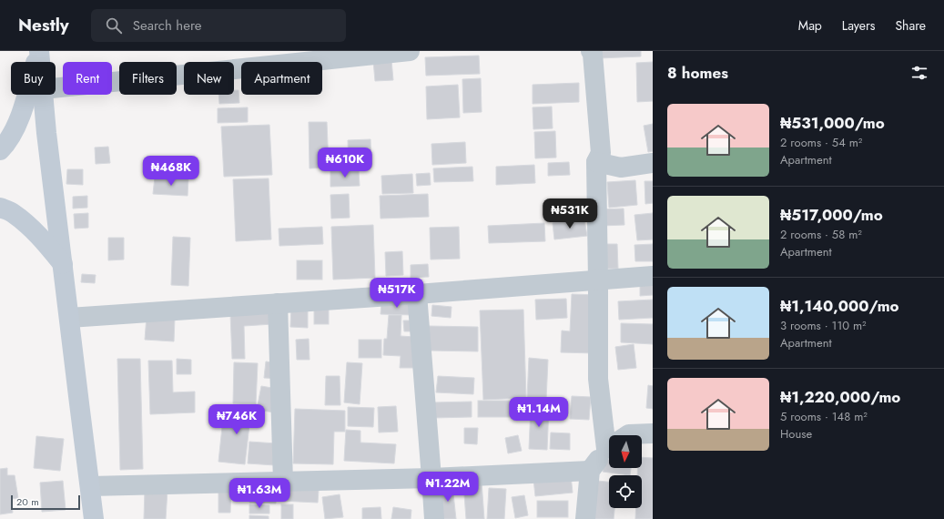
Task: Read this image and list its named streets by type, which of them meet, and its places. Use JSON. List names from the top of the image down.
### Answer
{
  "scale_bar": "20 m",
  "north": "bottom",
  "page": {
    "header": "Nestly",
    "search": "Search here",
    "nav": ["Map", "Layers", "Share"],
    "heading": "8 homes",
    "chip": [
      "Buy",
      "Rent",
      "Filters",
      "New",
      "Apartment"
    ],
    "list": [
      {
        "name": "₦531,000/mo",
        "note": "2 rooms · 54 m² · Apartment"
      },
      {
        "name": "₦517,000/mo",
        "note": "2 rooms · 58 m² · Apartment"
      },
      {
        "name": "₦1,140,000/mo",
        "note": "3 rooms · 110 m² · Apartment"
      },
      {
        "name": "₦1,220,000/mo",
        "note": "5 rooms · 148 m² · House"
      }
    ],
    "price": [
      "₦610K",
      "₦468K",
      "₦531K",
      "₦517K",
      "₦1.14M",
      "₦746K",
      "₦1.22M",
      "₦1.63M"
    ],
    "scale": "20 m"
  }
}
